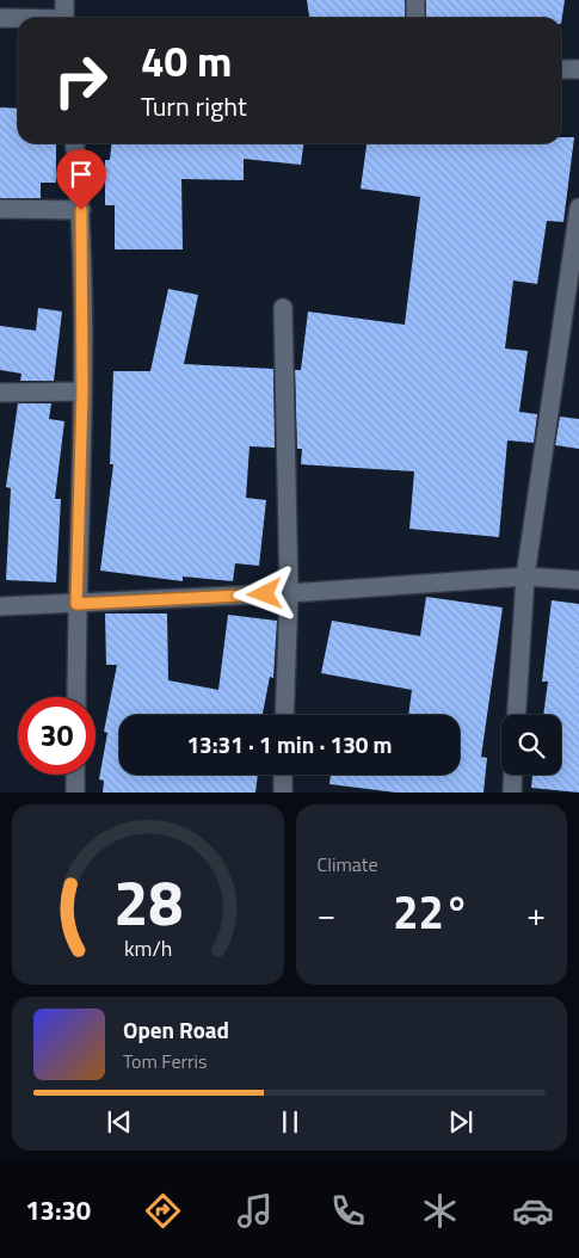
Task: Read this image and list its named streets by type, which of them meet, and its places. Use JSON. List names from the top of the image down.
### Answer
{
  "page": {
    "turn": ["40 m", "Turn right"],
    "limit": "30",
    "trip": "13:31 · 1 min · 130 m",
    "tile": "Climate",
    "heat": ["−", "22°", "+"],
    "song": ["Open Road", "Tom Ferris"],
    "tabs": "13:30",
    "gauge": ["28", "km/h"]
  }
}
